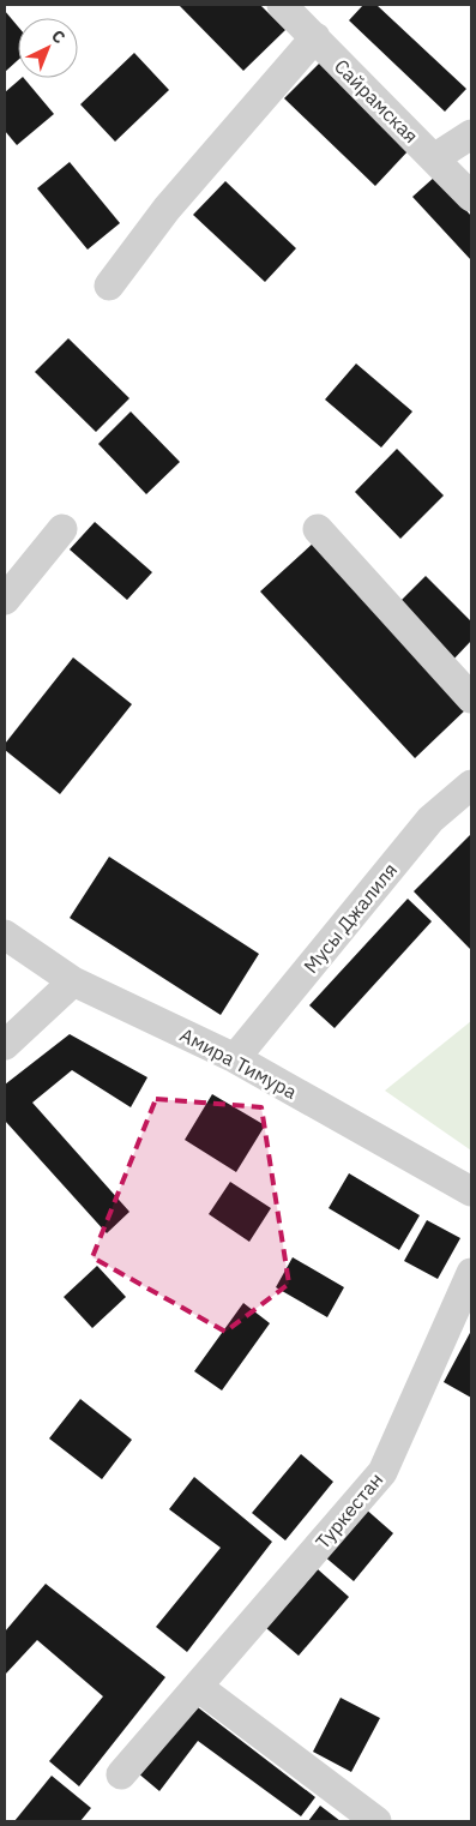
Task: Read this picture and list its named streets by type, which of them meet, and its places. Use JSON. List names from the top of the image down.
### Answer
{
  "streets": {
    "street": [
      "Сайрамская",
      "Мусы Джалиля",
      "Амира Тимура",
      "Туркестан"
    ]
  },
  "crossings": [
    ["Мусы Джалиля", "Амира Тимура"]
  ],
  "north": "top right"
}
